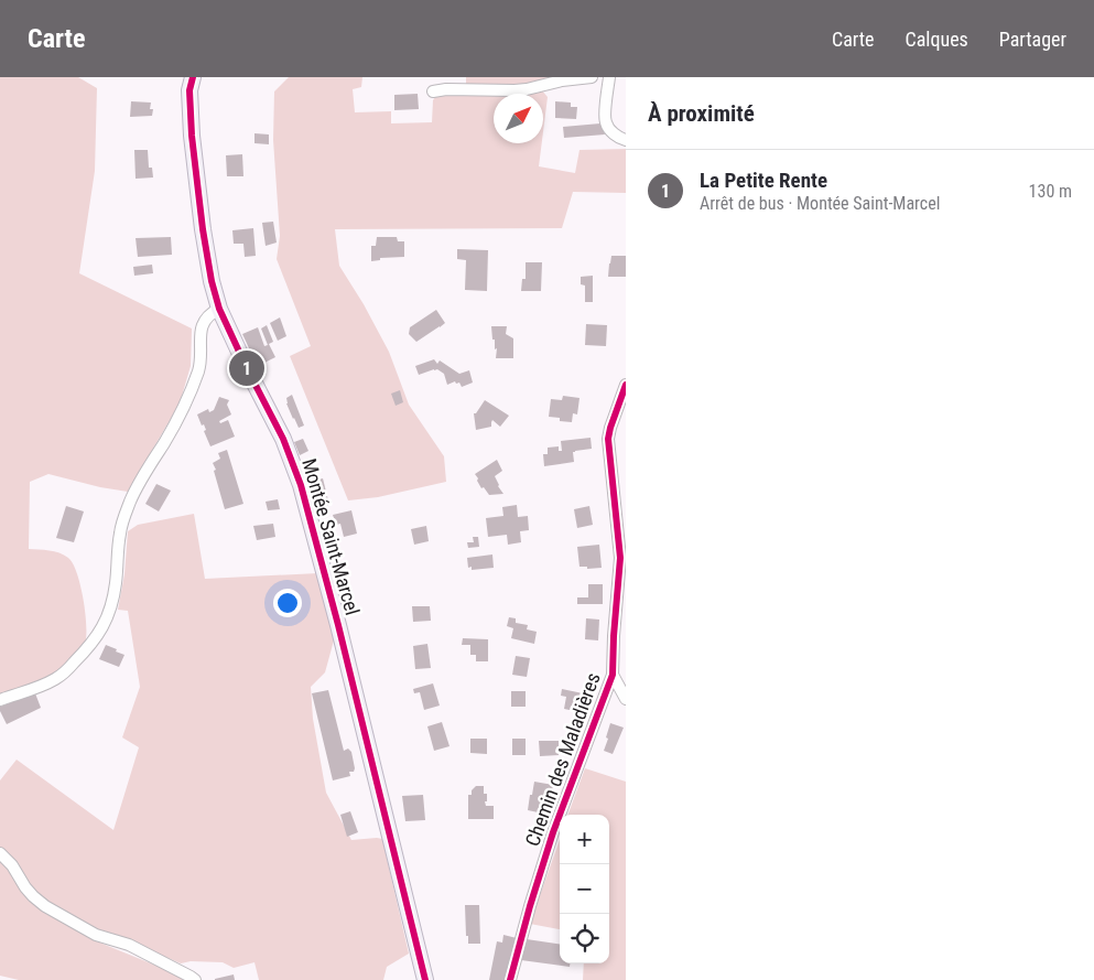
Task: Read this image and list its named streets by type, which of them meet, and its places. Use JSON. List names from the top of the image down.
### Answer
{
  "streets": {
    "main road": ["Montée Saint-Marcel"],
    "street": ["Chemin des Maladières"]
  },
  "north": "top right",
  "page": {
    "header": "Carte",
    "nav": ["Carte", "Calques", "Partager"],
    "heading": "À proximité",
    "list": [
      {
        "mark": "1",
        "name": "La Petite Rente",
        "note": "Arrêt de bus · Montée Saint-Marcel",
        "value": "130 m"
      }
    ],
    "pins": "1",
    "map_buttons": ["+", "−"]
  }
}
